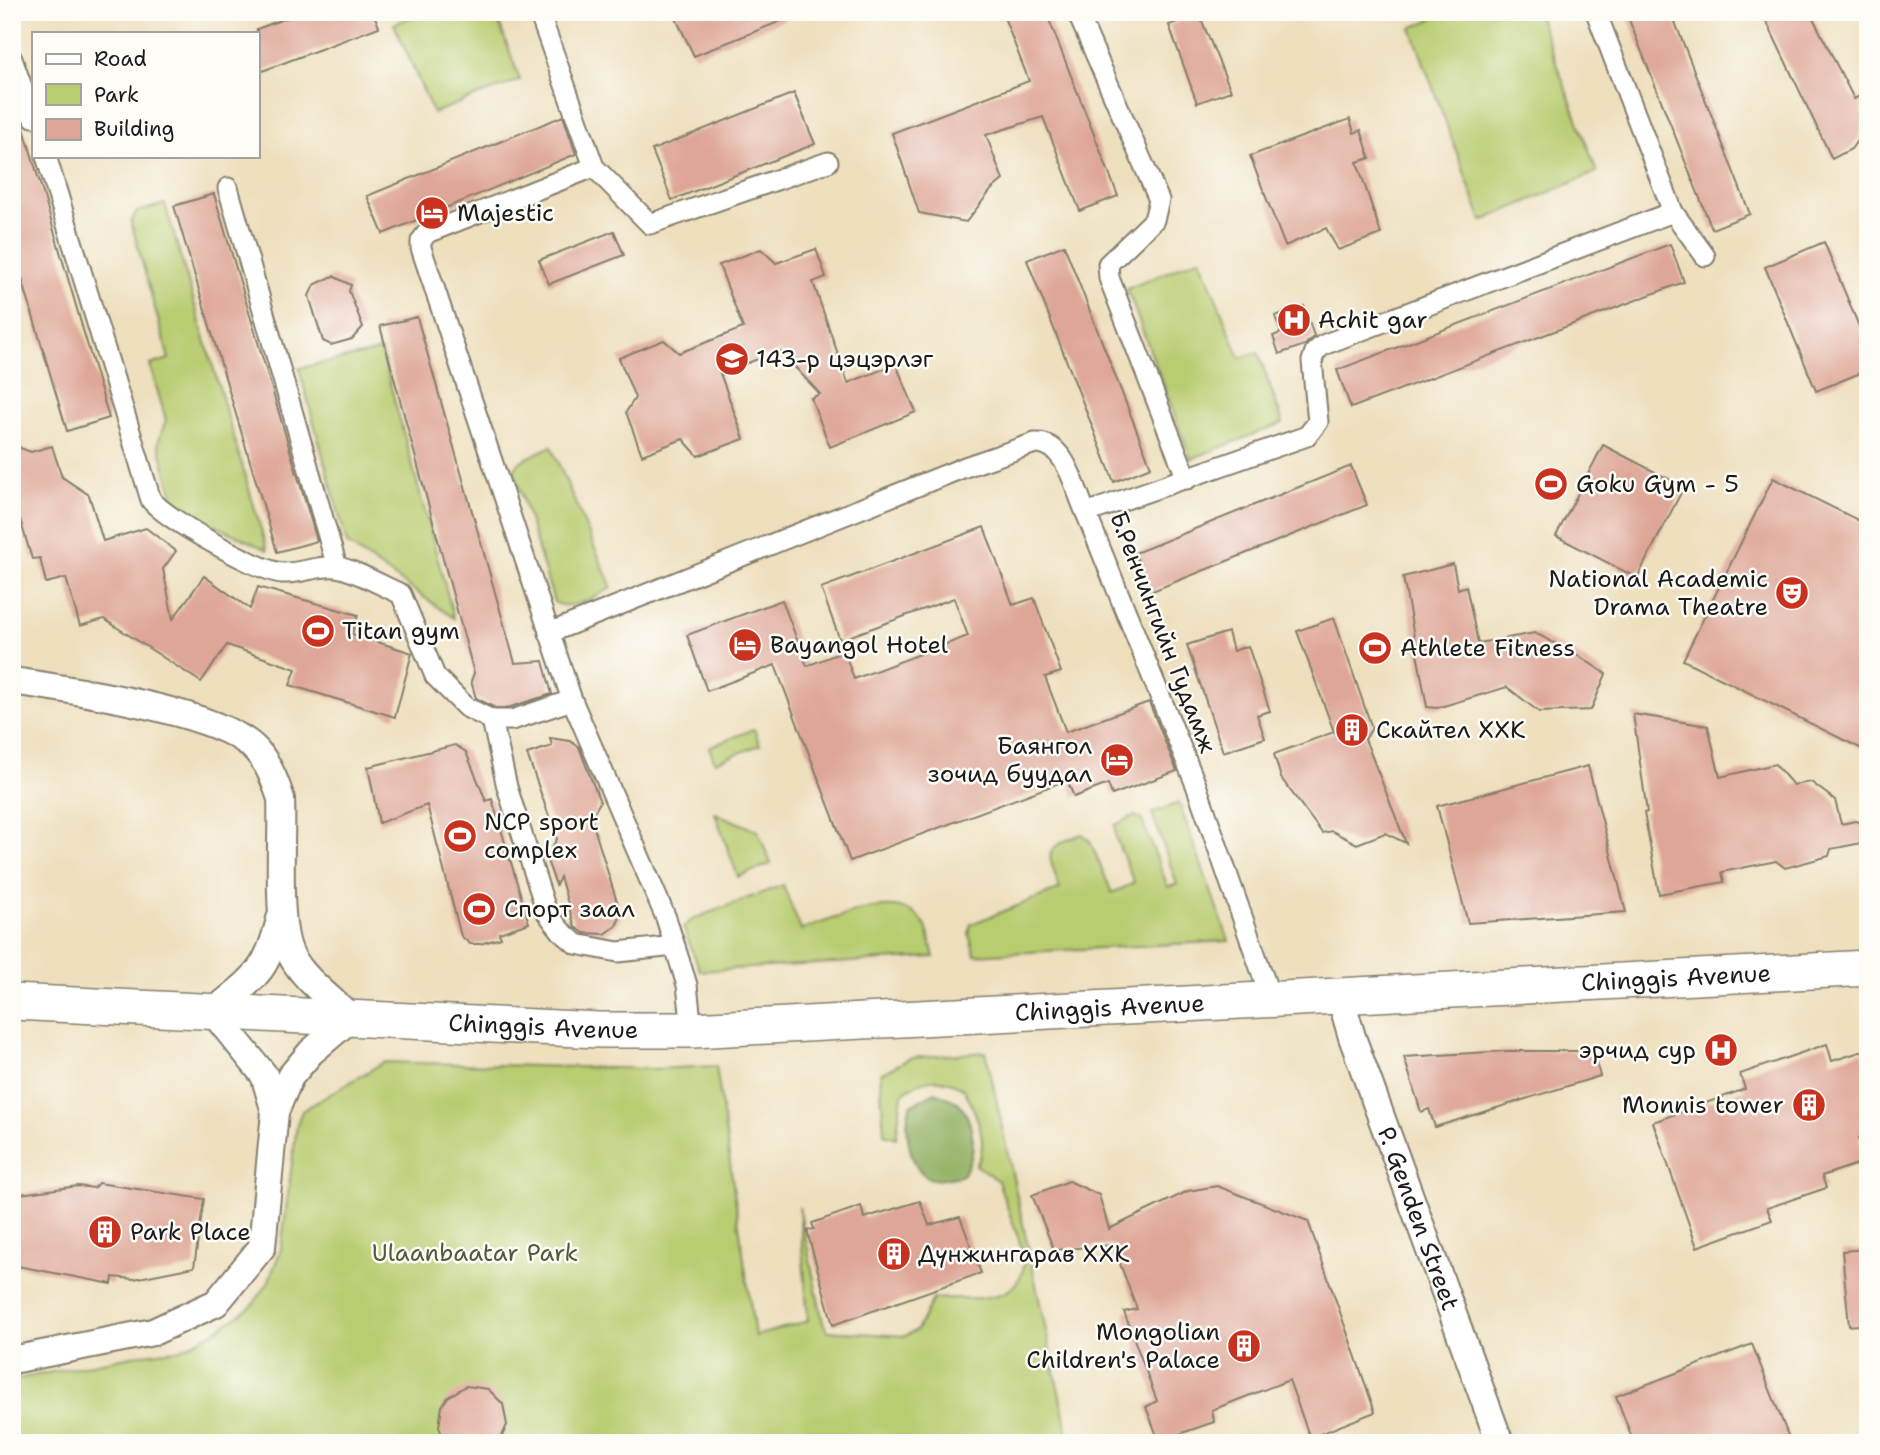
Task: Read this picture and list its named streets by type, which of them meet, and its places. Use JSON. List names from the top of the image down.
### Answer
{
  "streets": {
    "highway": ["Chinggis Avenue"],
    "street": ["Б.Ренчингийн Гудамж", "P. Genden Street"]
  },
  "crossings": [
    ["Б.Ренчингийн Гудамж", "Chinggis Avenue"],
    ["Chinggis Avenue", "P. Genden Street"]
  ],
  "parks": ["Ulaanbaatar Park"],
  "places": {
    "hotel": ["Majestic", "Bayangol Hotel", "Баянгол зочид буудал"],
    "hospital": ["Achit gar", "эрчид сур"],
    "school or university": ["143-р цэцэрлэг"],
    "sports": [
      "Goku Gym - 5",
      "Titan gym",
      "Athlete Fitness",
      "NCP sport complex",
      "Спорт заал"
    ],
    "theatre": ["National Academic Drama Theatre"],
    "building": [
      "Скайтел ХХК",
      "Monnis tower",
      "Park Place",
      "Дүнжингарав ХХК",
      "Mongolian Children's Palace"
    ]
  },
  "legend": ["Road", "Park", "Building"]
}
